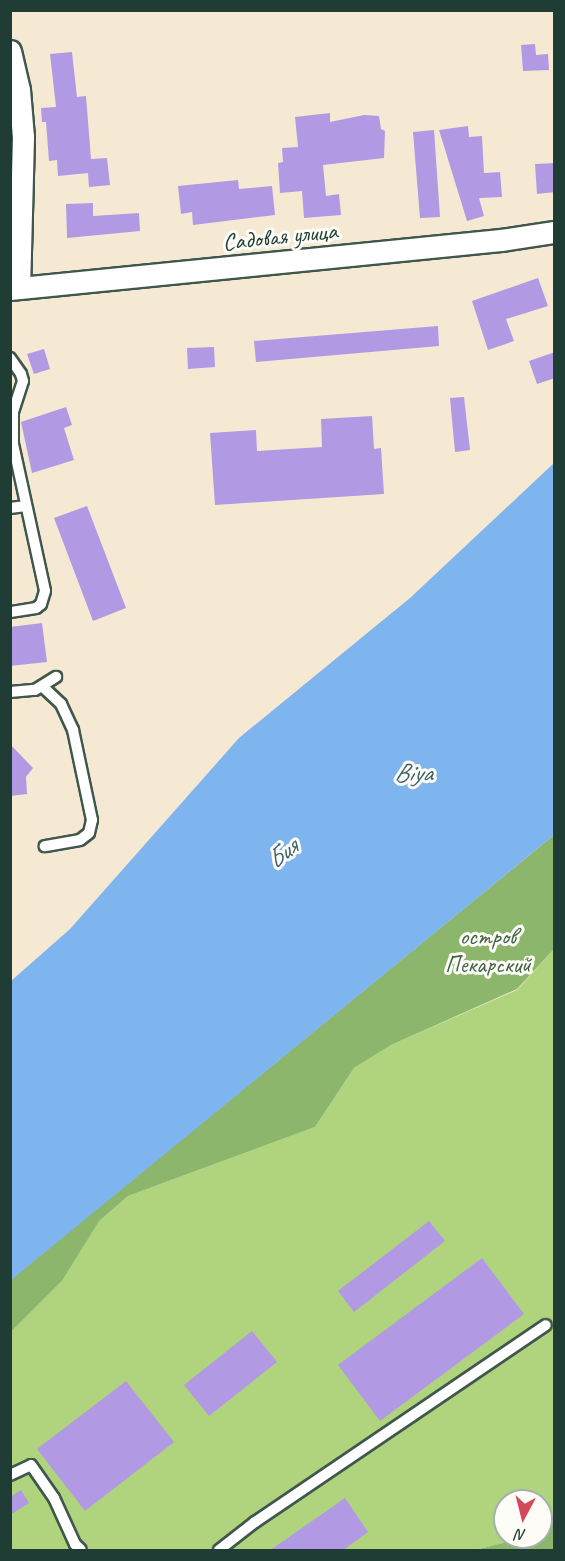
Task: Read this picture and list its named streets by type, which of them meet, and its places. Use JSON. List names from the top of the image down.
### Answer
{
  "streets": {
    "street": ["Садовая улица"]
  },
  "water": ["Biya", "Бия"],
  "parks": ["остров Пекарский"],
  "north": "bottom"
}
